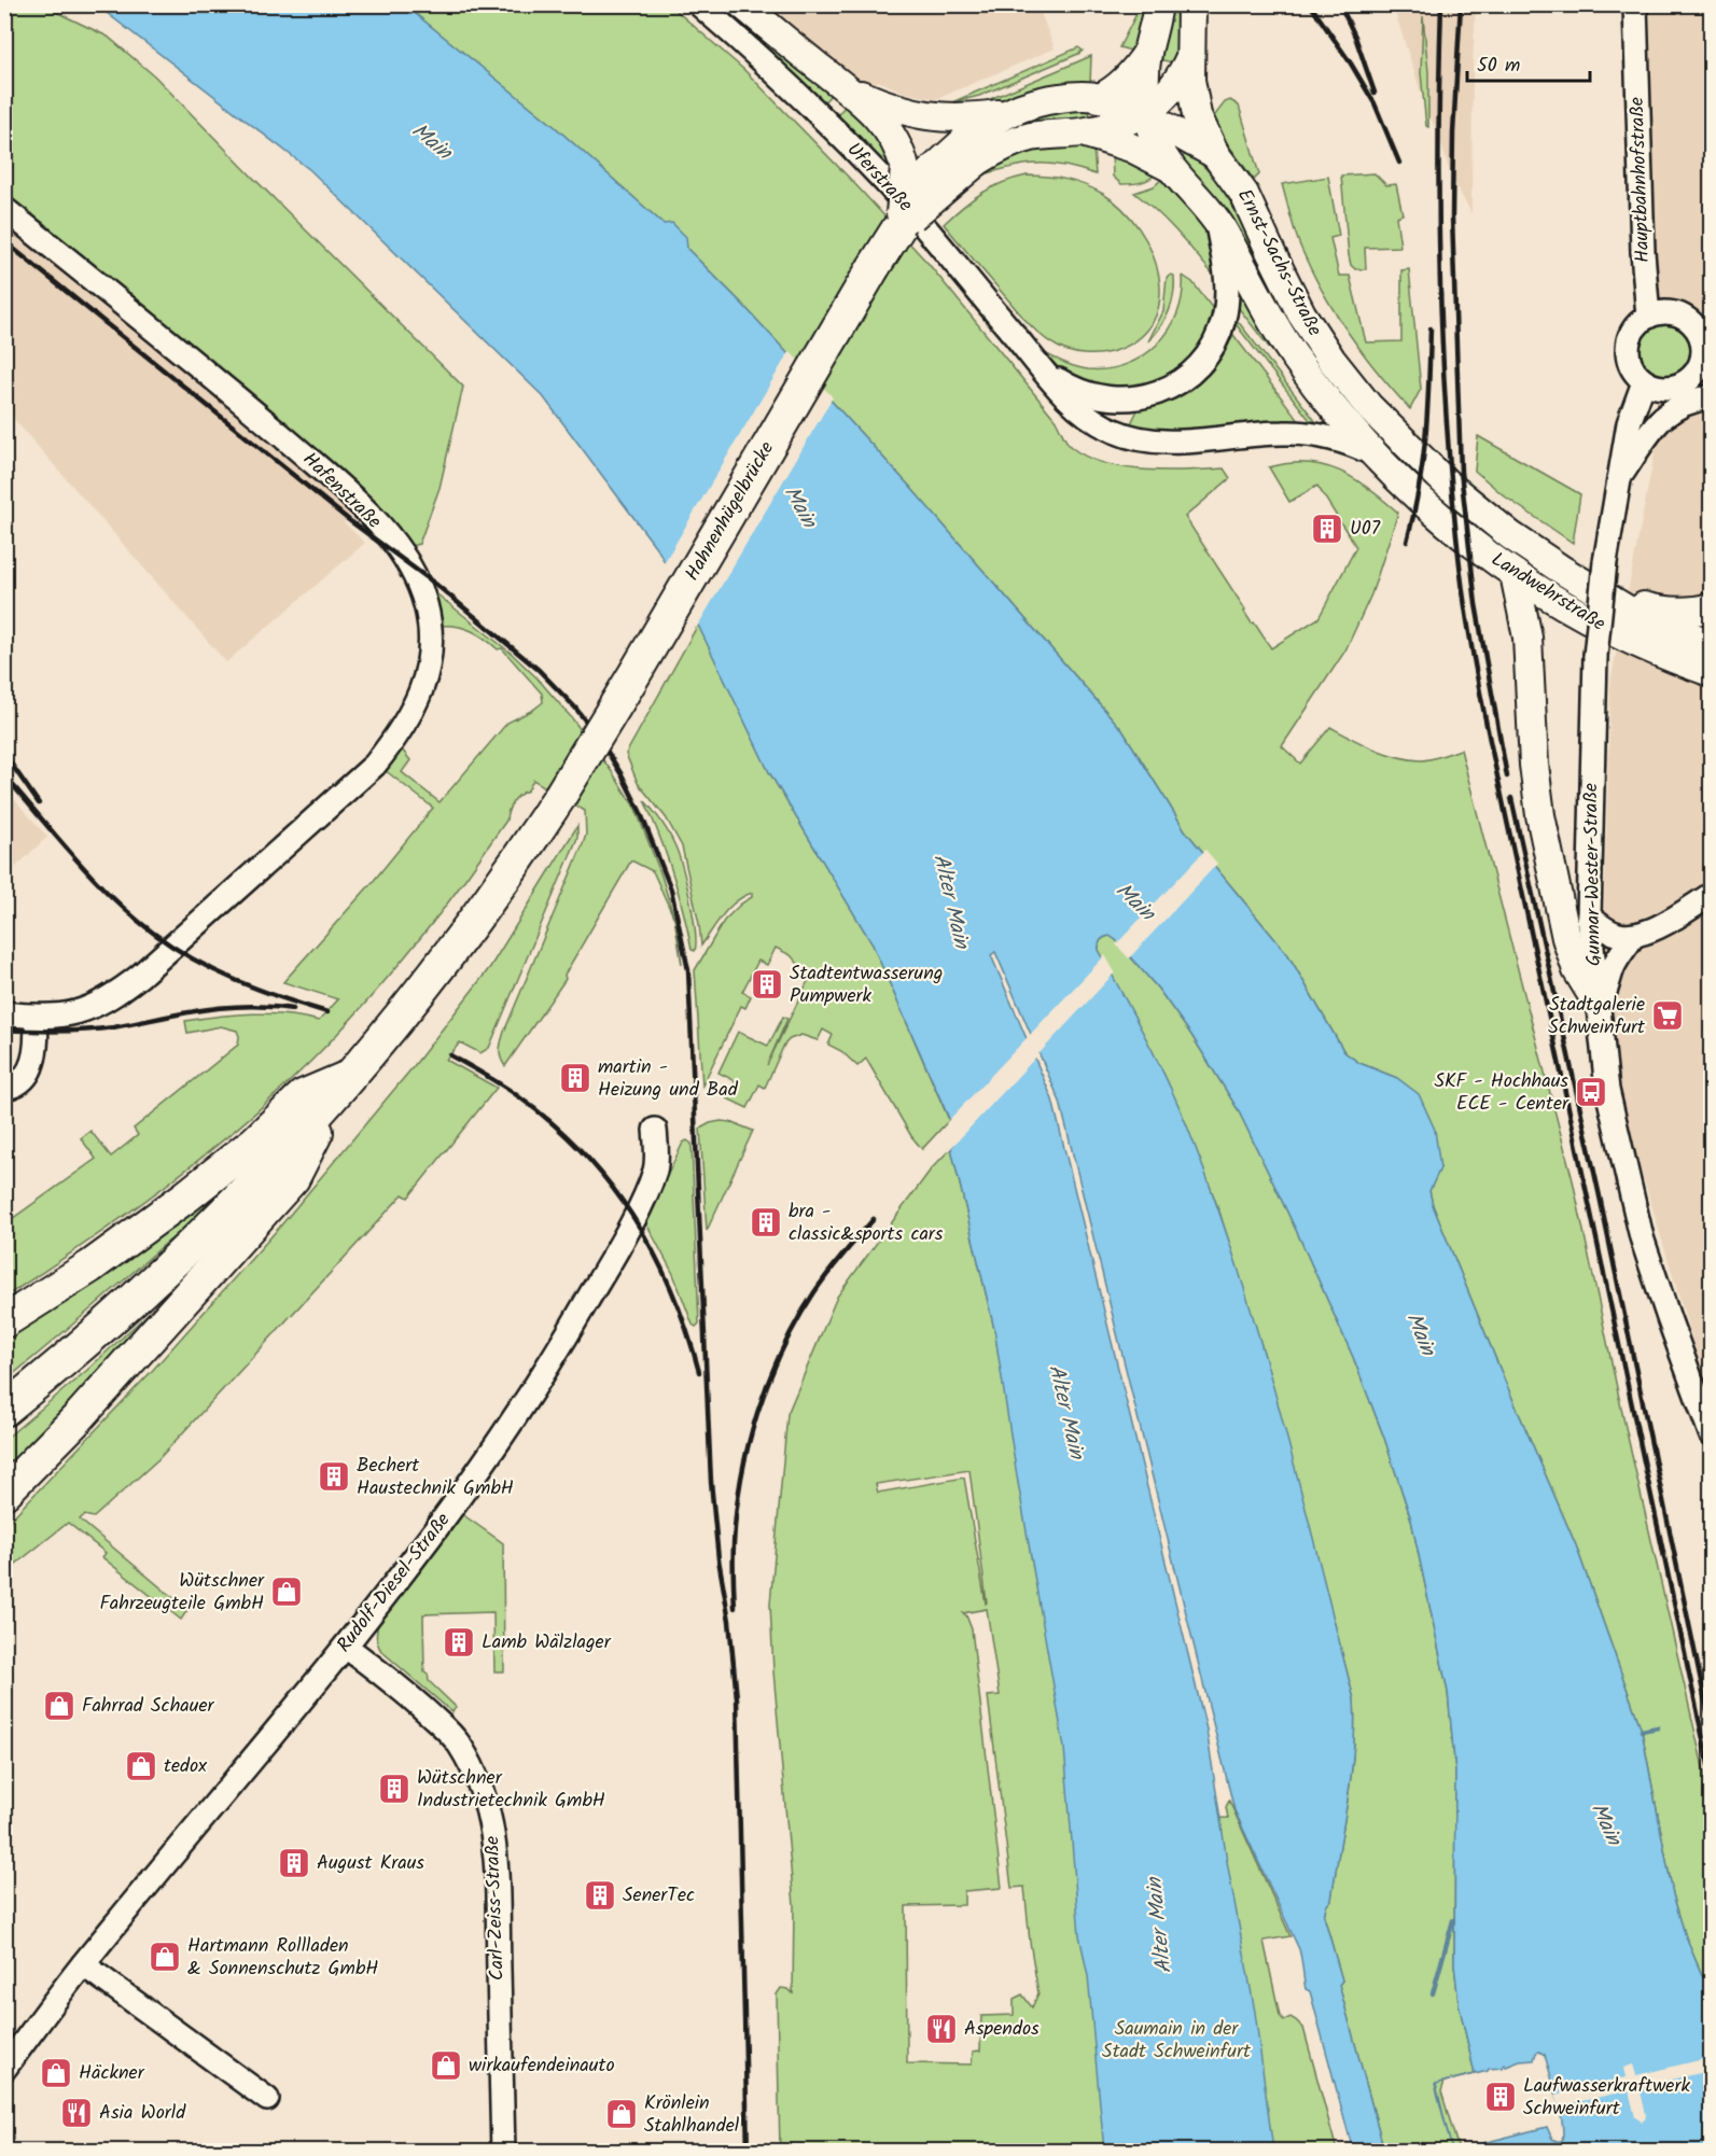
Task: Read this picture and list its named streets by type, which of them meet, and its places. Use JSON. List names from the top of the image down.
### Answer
{
  "streets": {
    "highway": ["Hahnenhügelbrücke"],
    "main road": ["Ernst-Sachs-Straße", "Landwehrstraße"],
    "street": [
      "Uferstraße",
      "Hauptbahnhofstraße",
      "Hafenstraße",
      "Gunnar-Wester-Straße",
      "Rudolf-Diesel-Straße",
      "Carl-Zeiss-Straße"
    ]
  },
  "crossings": [
    ["Uferstraße", "Ernst-Sachs-Straße"],
    ["Hauptbahnhofstraße", "Gunnar-Wester-Straße"],
    ["Ernst-Sachs-Straße", "Hahnenhügelbrücke"],
    ["Ernst-Sachs-Straße", "Landwehrstraße"],
    ["Rudolf-Diesel-Straße", "Carl-Zeiss-Straße"]
  ],
  "water": ["Main", "Alter Main"],
  "parks": ["Saumain in der Stadt Schweinfurt"],
  "places": {
    "building": [
      "U07",
      "Stadtentwasserung Pumpwerk",
      "martin - Heizung und Bad",
      "bra - classic&sports cars",
      "Bechert Haustechnik GmbH",
      "Lamb Wälzlager",
      "Wütschner Industrietechnik GmbH",
      "August Kraus",
      "SenerTec",
      "Laufwasserkraftwerk Schweinfurt"
    ],
    "supermarket": ["Stadtgalerie Schweinfurt"],
    "bus stop": ["SKF - Hochhaus ECE - Center"],
    "shop": [
      "Wütschner Fahrzeugteile GmbH",
      "Fahrrad Schauer",
      "tedox",
      "Hartmann Rollladen & Sonnenschutz GmbH",
      "wirkaufendeinauto",
      "Häckner",
      "Krönlein Stahlhandel"
    ],
    "restaurant": ["Aspendos", "Asia World"]
  },
  "scale_bar": "50 m"
}
